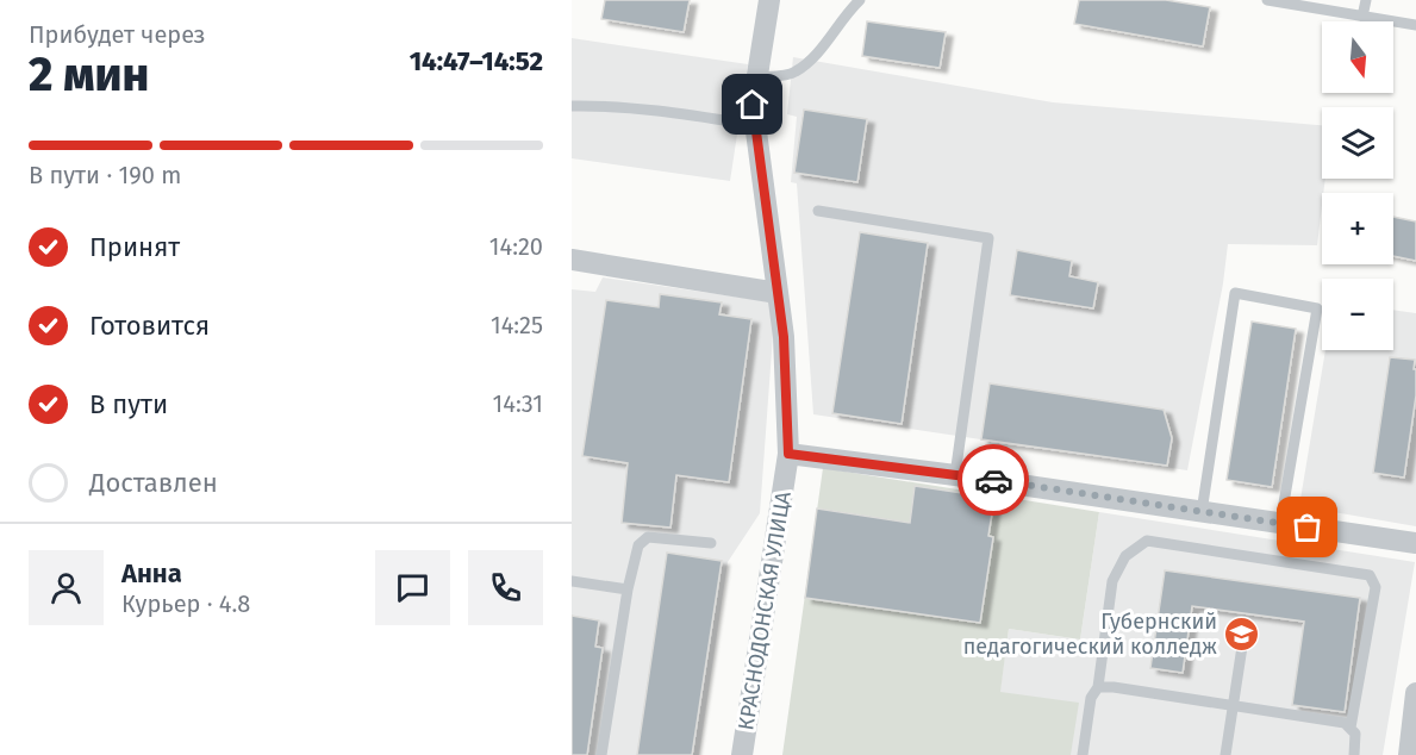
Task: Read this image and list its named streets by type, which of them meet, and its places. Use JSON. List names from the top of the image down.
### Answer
{
  "streets": {
    "street": ["КРАСНОДОНСКАЯ УЛИЦА"]
  },
  "places": {
    "school or university": ["Губернский педагогический колледж"]
  },
  "north": "bottom",
  "page": {
    "heading": ["2 мин", "Прибудет через", "14:47–14:52"],
    "panel": ["Анна", "Курьер · 4.8"],
    "map_buttons": ["+", "−"],
    "bar": "В пути · 190 m",
    "list": [
      ["Принят", "14:20"],
      ["Готовится", "14:25"],
      ["В пути", "14:31"],
      "Доставлен"
    ]
  }
}
